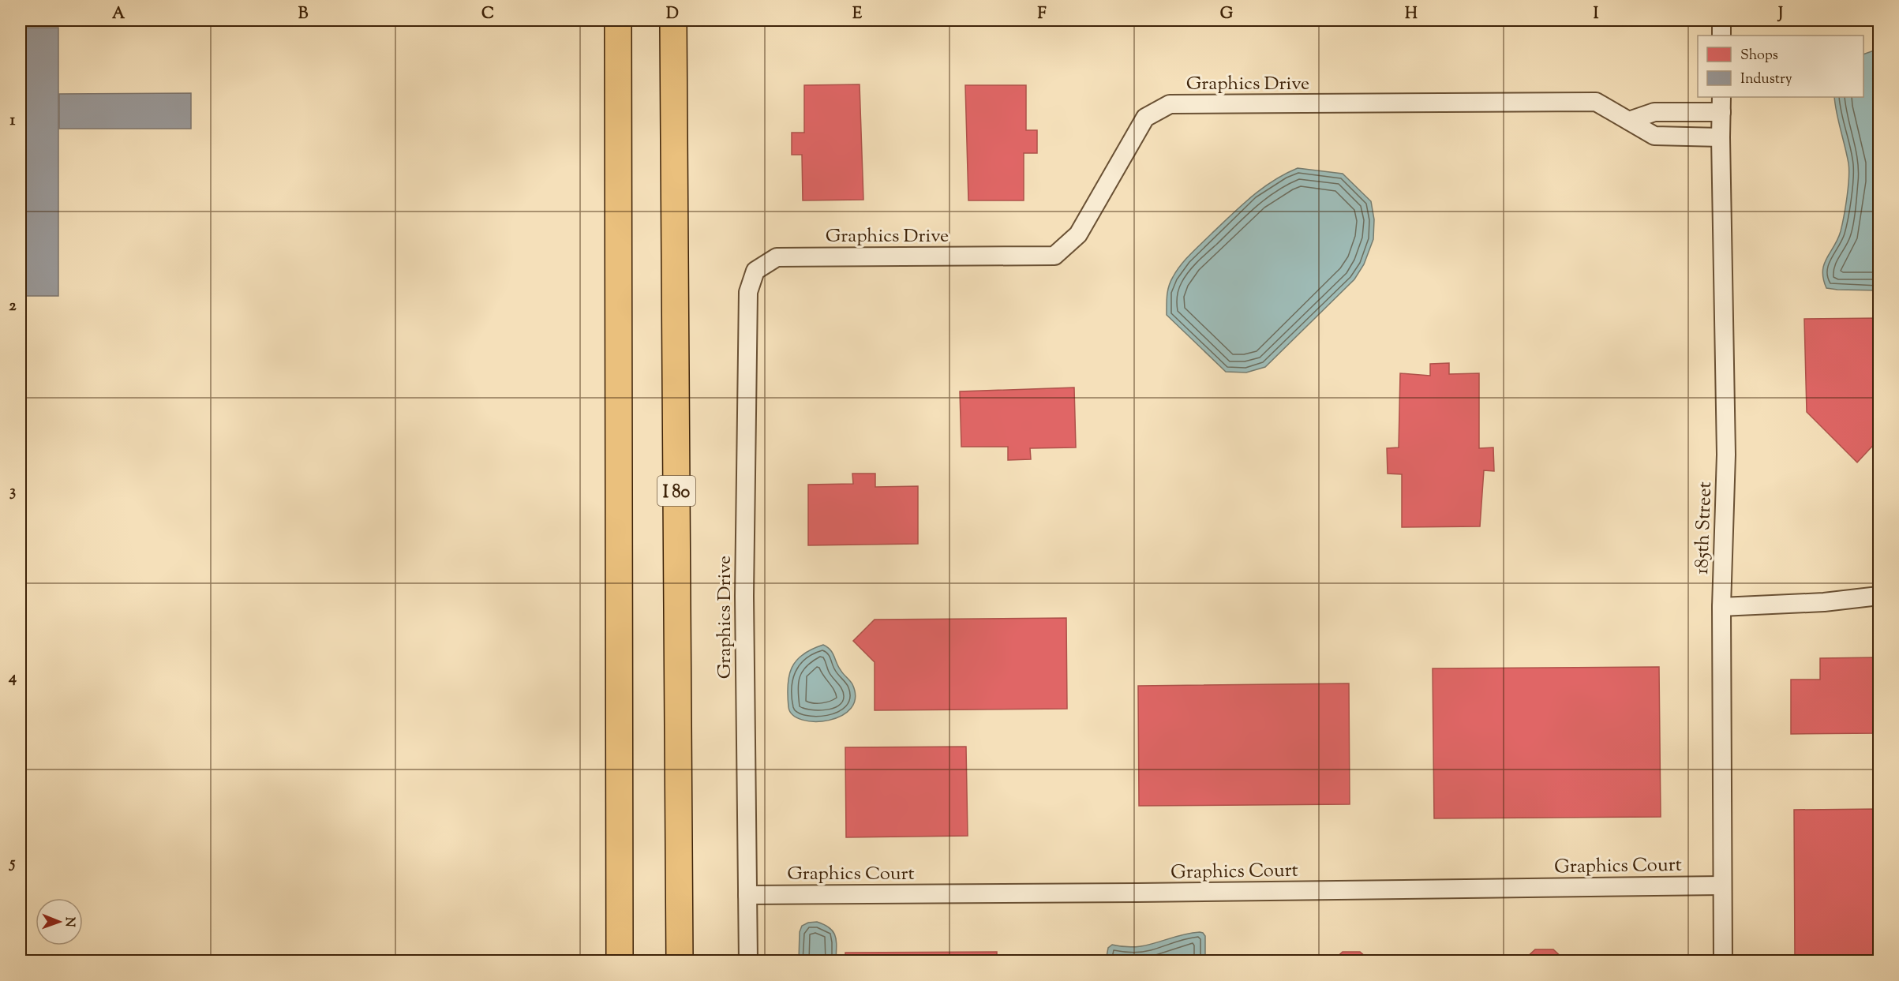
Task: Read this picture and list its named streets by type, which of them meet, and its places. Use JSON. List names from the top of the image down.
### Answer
{
  "streets": {
    "highway": ["I 80"],
    "street": ["Graphics Drive", "185th Street", "Graphics Court"]
  },
  "crossings": [
    ["Graphics Drive", "185th Street"],
    ["Graphics Drive", "Graphics Court"],
    ["185th Street", "Graphics Court"]
  ],
  "legend": ["Shops", "Industry"],
  "north": "right",
  "grid": {
    "columns": [
      "A",
      "B",
      "C",
      "D",
      "E",
      "F",
      "G",
      "H",
      "I",
      "J"
    ],
    "rows": [
      "1",
      "2",
      "3",
      "4",
      "5"
    ]
  }
}
